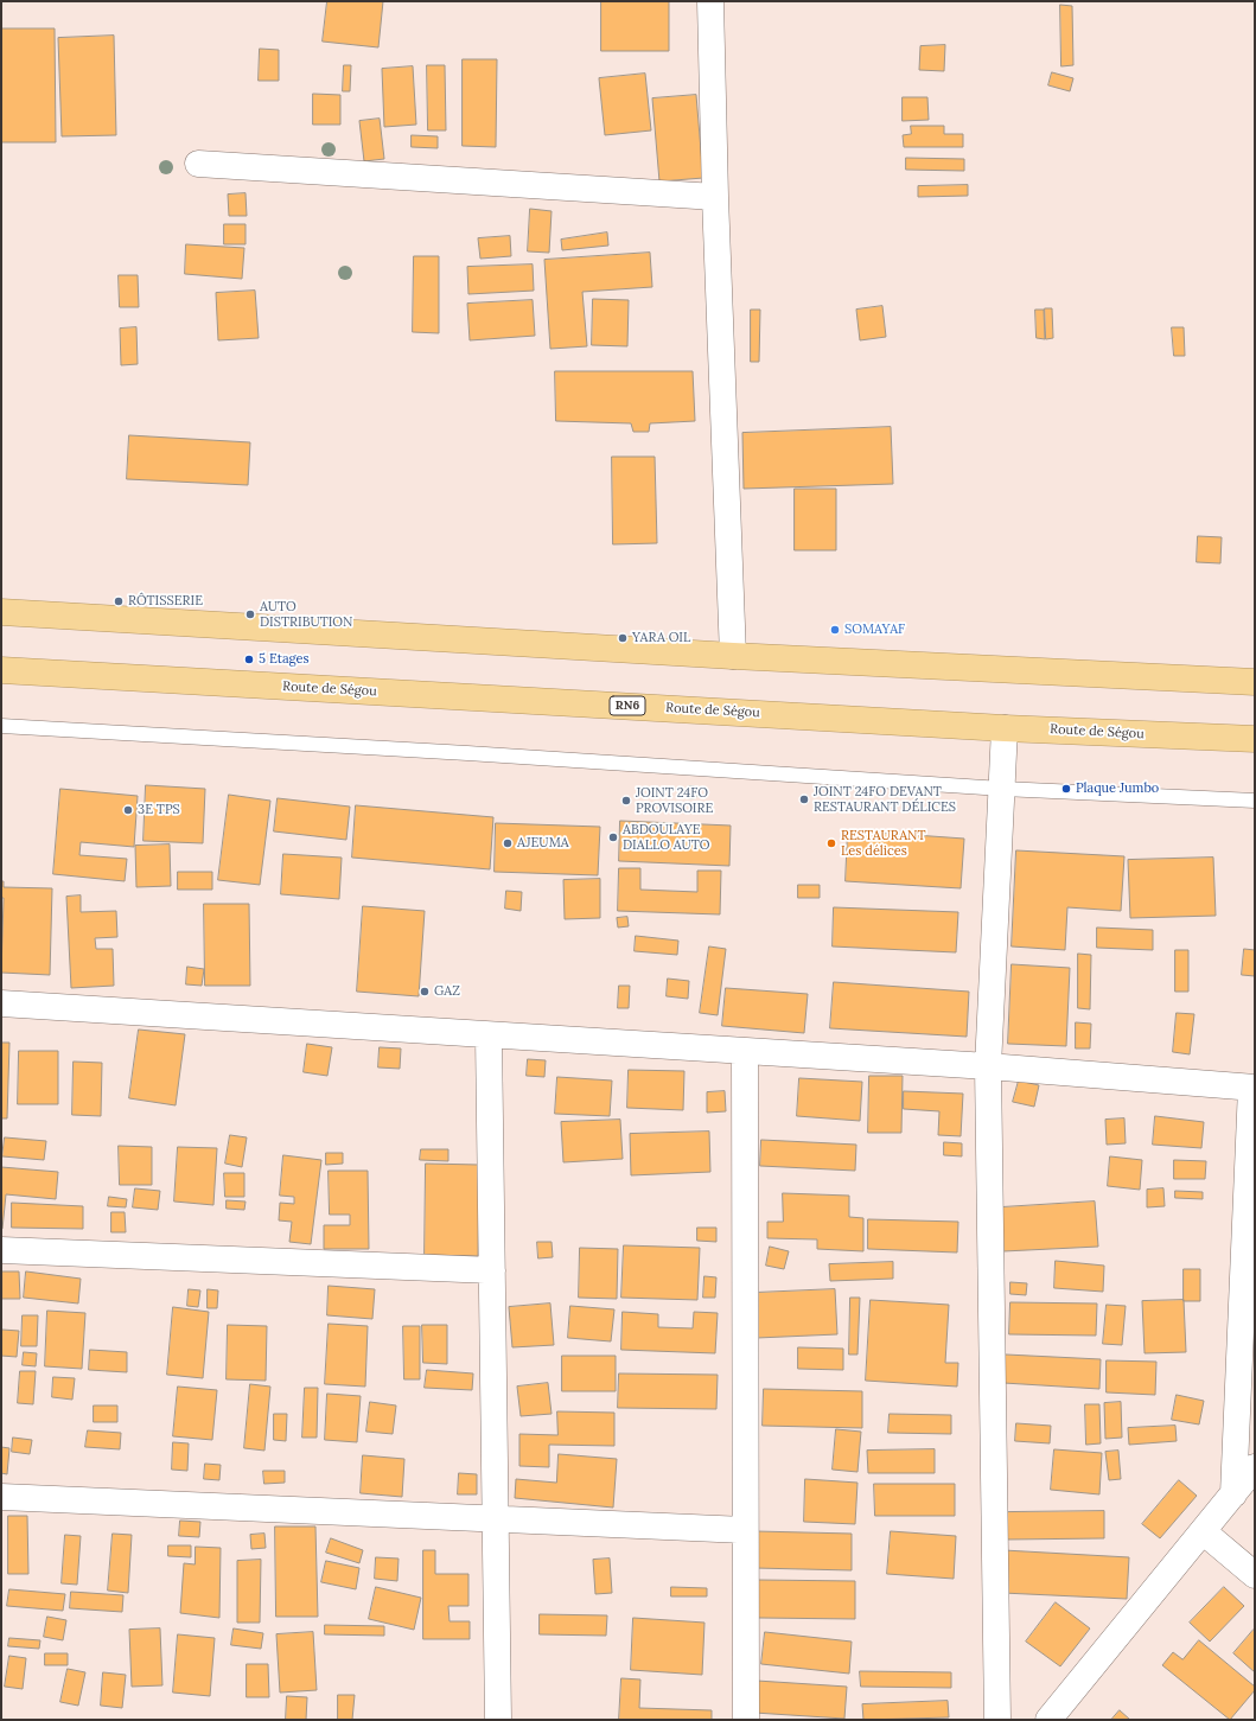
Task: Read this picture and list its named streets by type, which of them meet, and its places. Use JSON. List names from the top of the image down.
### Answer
{
  "streets": {
    "highway": ["Route de Ségou", "RN6"]
  },
  "places": [
    "RÔTISSERIE",
    "AUTO DISTRIBUTION",
    "SOMAYAF",
    "YARA OIL",
    "5 Etages",
    "Plaque Jumbo",
    "JOINT 24FO DEVANT RESTAURANT DÉLICES",
    "JOINT 24FO PROVISOIRE",
    "3E TPS",
    "ABDOULAYE DIALLO AUTO",
    "AJEUMA",
    "RESTAURANT Les délices",
    "GAZ"
  ]
}
